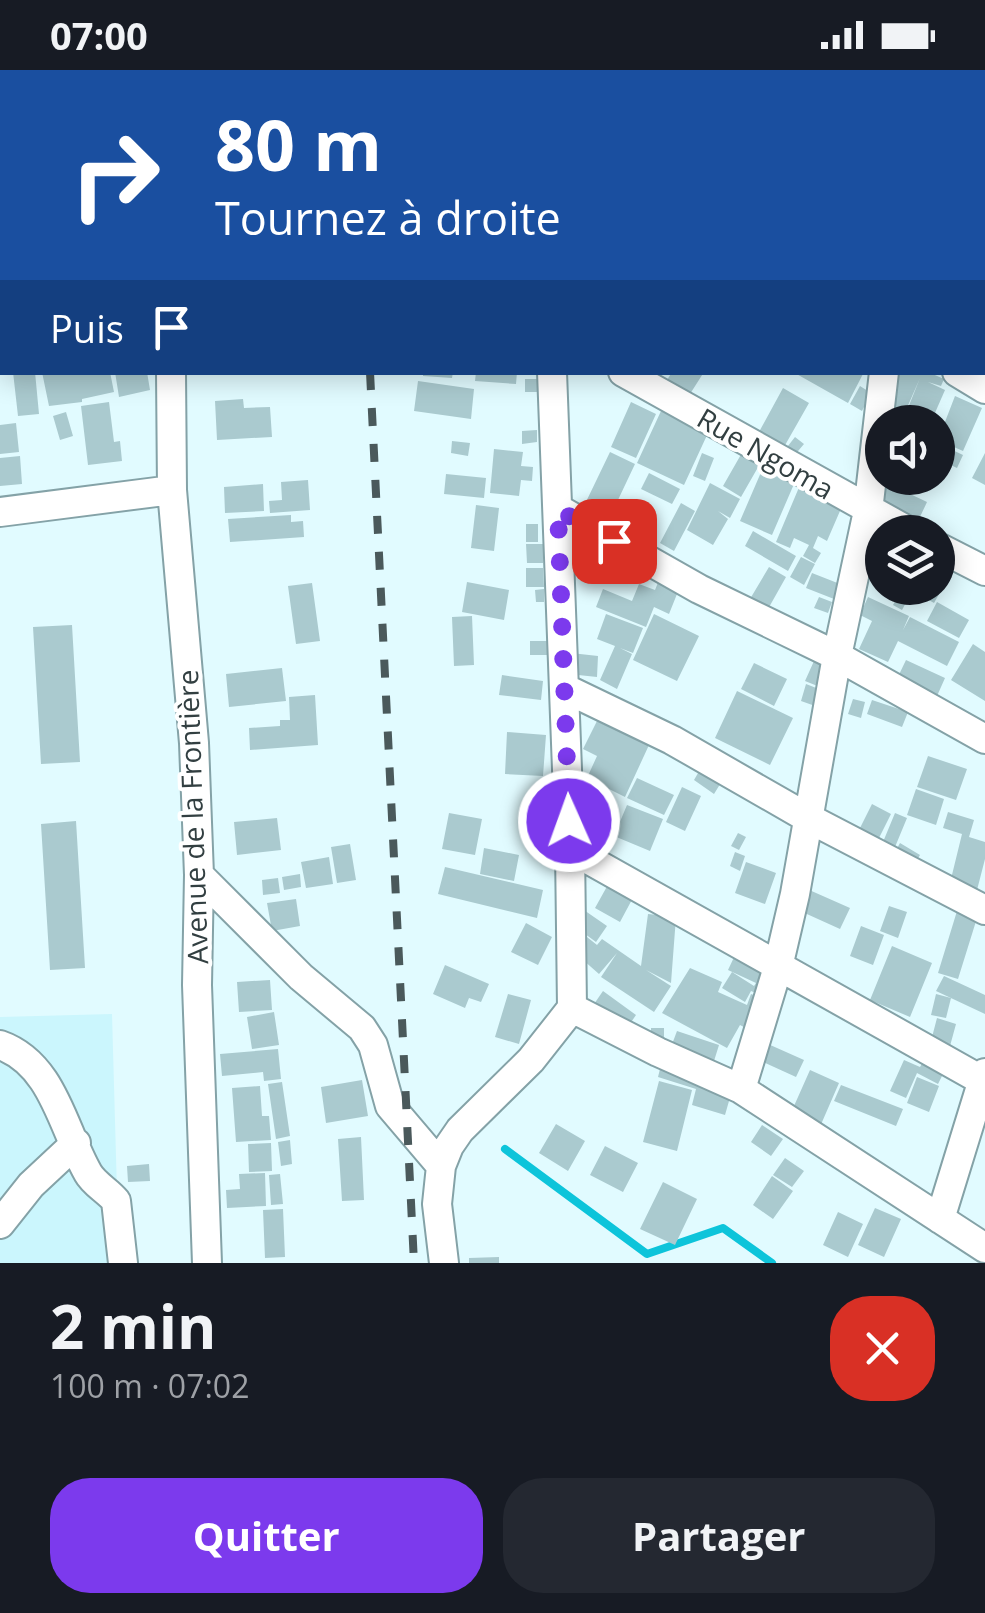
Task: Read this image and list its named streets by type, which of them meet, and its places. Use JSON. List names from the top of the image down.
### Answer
{
  "streets": {
    "street": ["Rue Ngoma", "Avenue de la Frontière"]
  },
  "page": {
    "status": "07:00",
    "turn": ["80 m", "Tournez à droite"],
    "then": "Puis",
    "heading": ["2 min", "100 m · 07:02"],
    "buttons": ["Quitter", "Partager"]
  }
}
